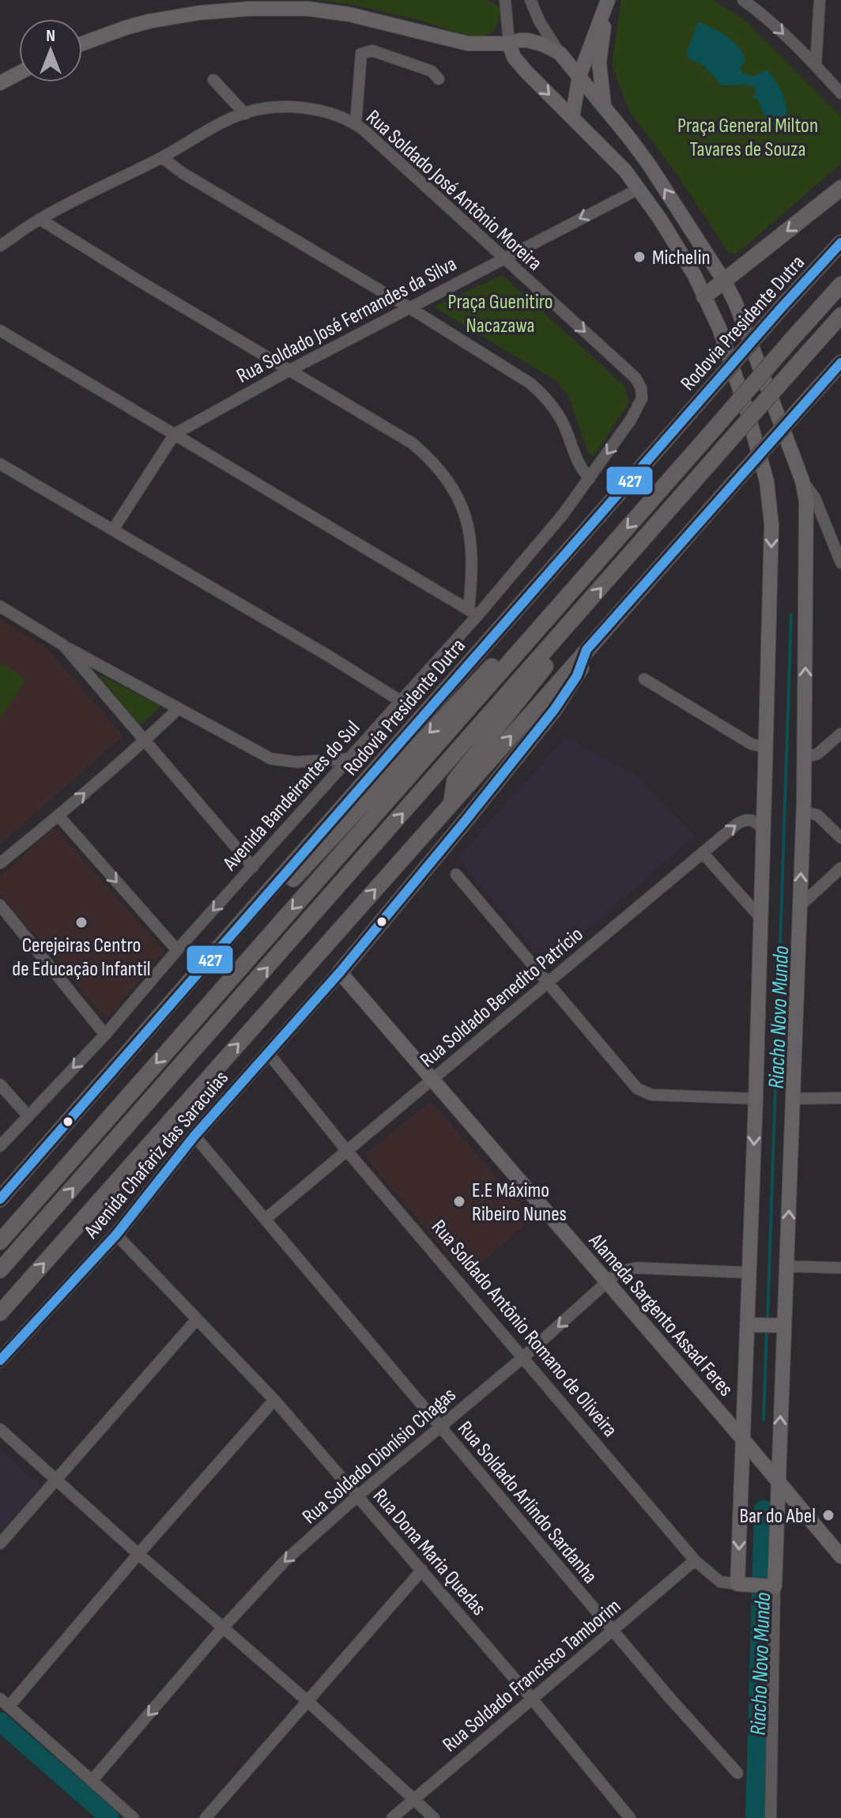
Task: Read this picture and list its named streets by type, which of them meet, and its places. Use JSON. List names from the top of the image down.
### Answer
{
  "streets": {
    "highway": ["Rodovia Presidente Dutra"],
    "main road": ["Avenida Chafariz das Saracuias", "Alameda Sargento Assad Feres", "Rua Soldado Antônio Romano de Oliveira"],
    "street": [
      "Rua Soldado José Antônio Moreira",
      "Rua Soldado José Fernandes da Silva",
      "Avenida Bandeirantes do Sul",
      "Rua Soldado Benedito Patrício",
      "Rua Soldado Dionísio Chagas",
      "Rua Soldado Arlindo Sardanha",
      "Rua Dona Maria Quedas",
      "Rua Soldado Francisco Tamborim"
    ]
  },
  "crossings": [
    ["Rua Soldado José Antônio Moreira", "Rua Soldado José Fernandes da Silva"],
    ["Rua Soldado José Antônio Moreira", "Avenida Bandeirantes do Sul"],
    ["Rua Soldado Benedito Patrício", "Alameda Sargento Assad Feres"],
    ["Rua Soldado Benedito Patrício", "Rua Soldado Antônio Romano de Oliveira"],
    ["Rua Soldado Benedito Patrício", "Rua Soldado Arlindo Sardanha"],
    ["Avenida Chafariz das Saracuias", "Alameda Sargento Assad Feres"],
    ["Avenida Chafariz das Saracuias", "Rua Soldado Antônio Romano de Oliveira"],
    ["Avenida Chafariz das Saracuias", "Rua Soldado Arlindo Sardanha"],
    ["Avenida Chafariz das Saracuias", "Rua Dona Maria Quedas"],
    ["Alameda Sargento Assad Feres", "Rua Soldado Dionísio Chagas"],
    ["Rua Soldado Antônio Romano de Oliveira", "Rua Soldado Dionísio Chagas"],
    ["Rua Soldado Antônio Romano de Oliveira", "Rua Soldado Francisco Tamborim"],
    ["Rua Soldado Dionísio Chagas", "Rua Soldado Arlindo Sardanha"],
    ["Rua Soldado Dionísio Chagas", "Rua Dona Maria Quedas"],
    ["Rua Soldado Arlindo Sardanha", "Rua Soldado Francisco Tamborim"],
    ["Rua Dona Maria Quedas", "Rua Soldado Francisco Tamborim"]
  ],
  "one_way": ["Rua Soldado Dionísio Chagas"],
  "water": ["Riacho Novo Mundo"],
  "parks": ["Praça General Milton Tavares de Souza", "Praça Guenitiro Nacazawa"],
  "places": [
    "Michelin",
    "Cerejeiras Centro de Educação Infantil",
    "E.E Máximo Ribeiro Nunes",
    "Bar do Abel"
  ],
  "lines": ["transit line 427"],
  "north": "top"
}
